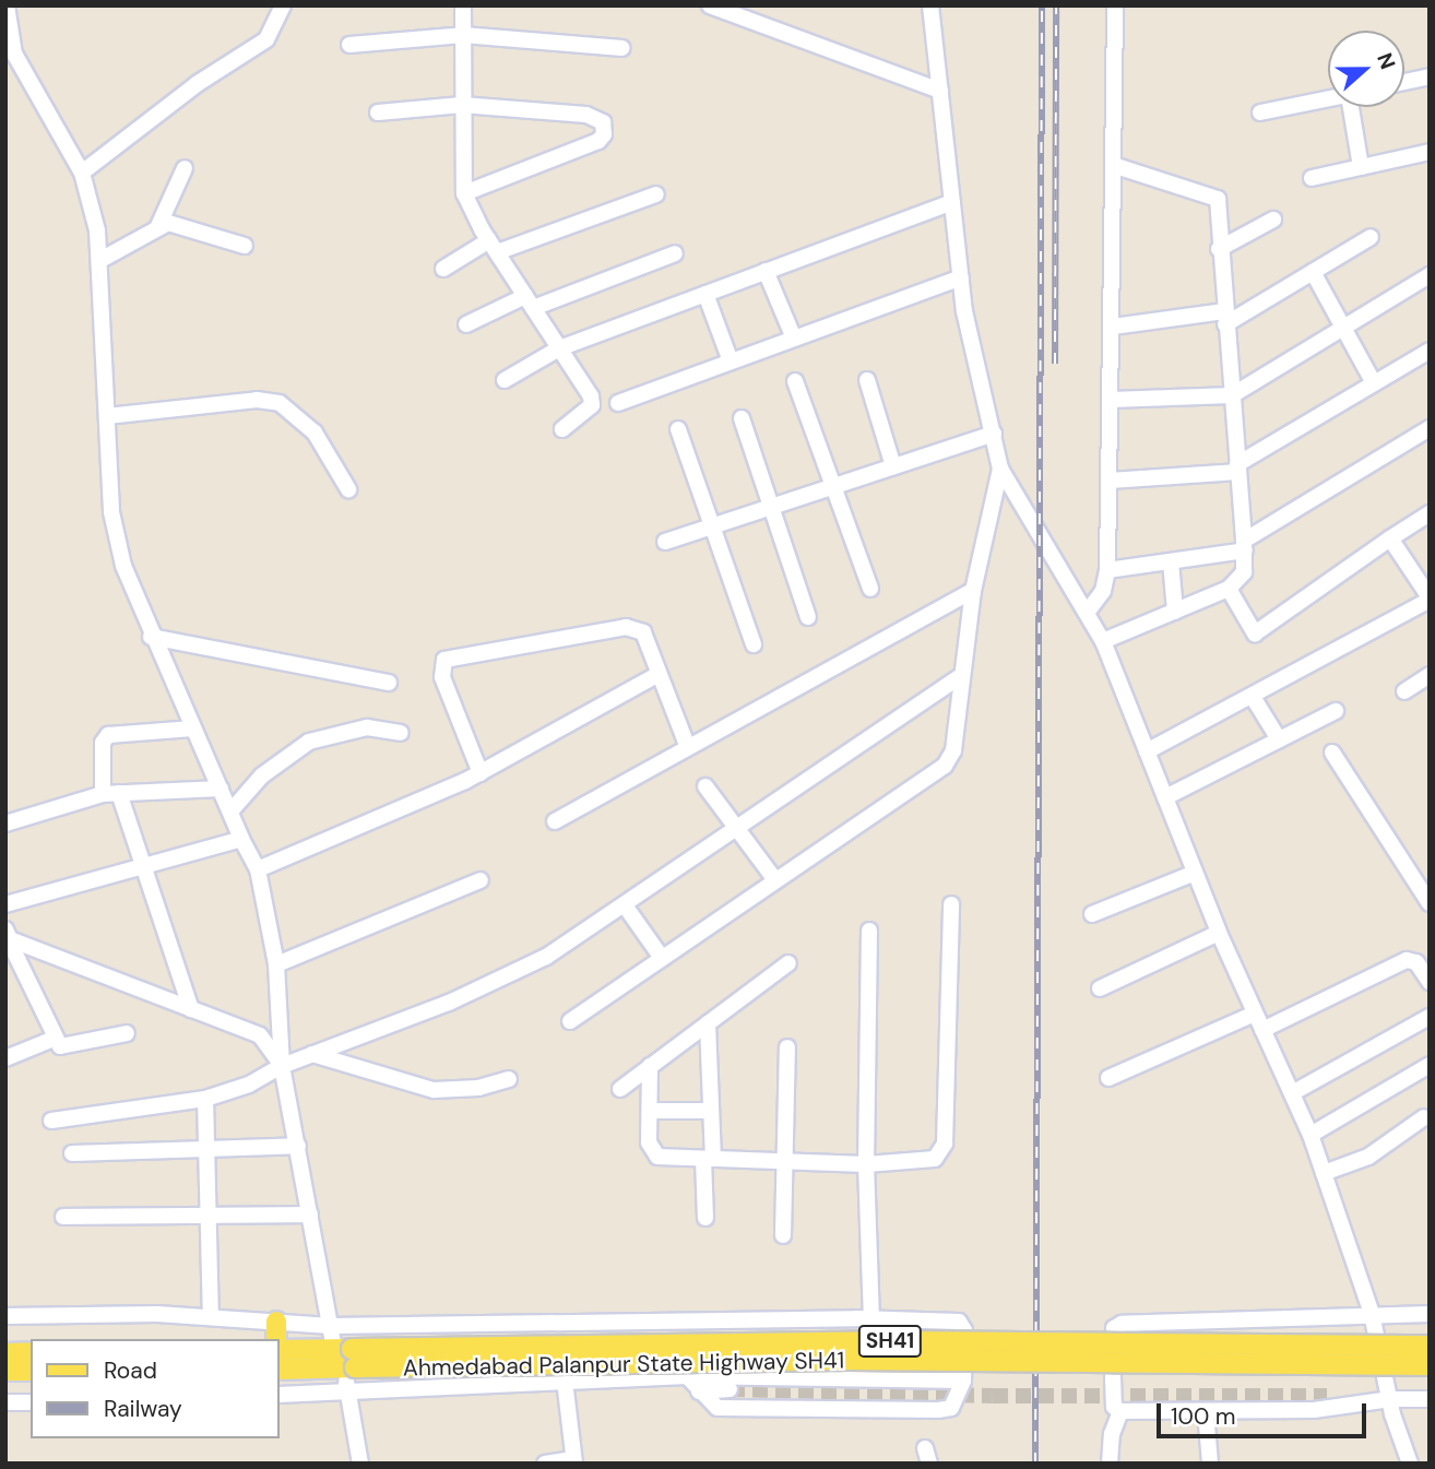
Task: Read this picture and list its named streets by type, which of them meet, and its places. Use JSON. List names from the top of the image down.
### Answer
{
  "streets": {
    "main road": ["SH41", "Ahmedabad Palanpur State Highway SH41"]
  },
  "legend": ["Road", "Railway"],
  "scale_bar": "100 m",
  "north": "right"
}
